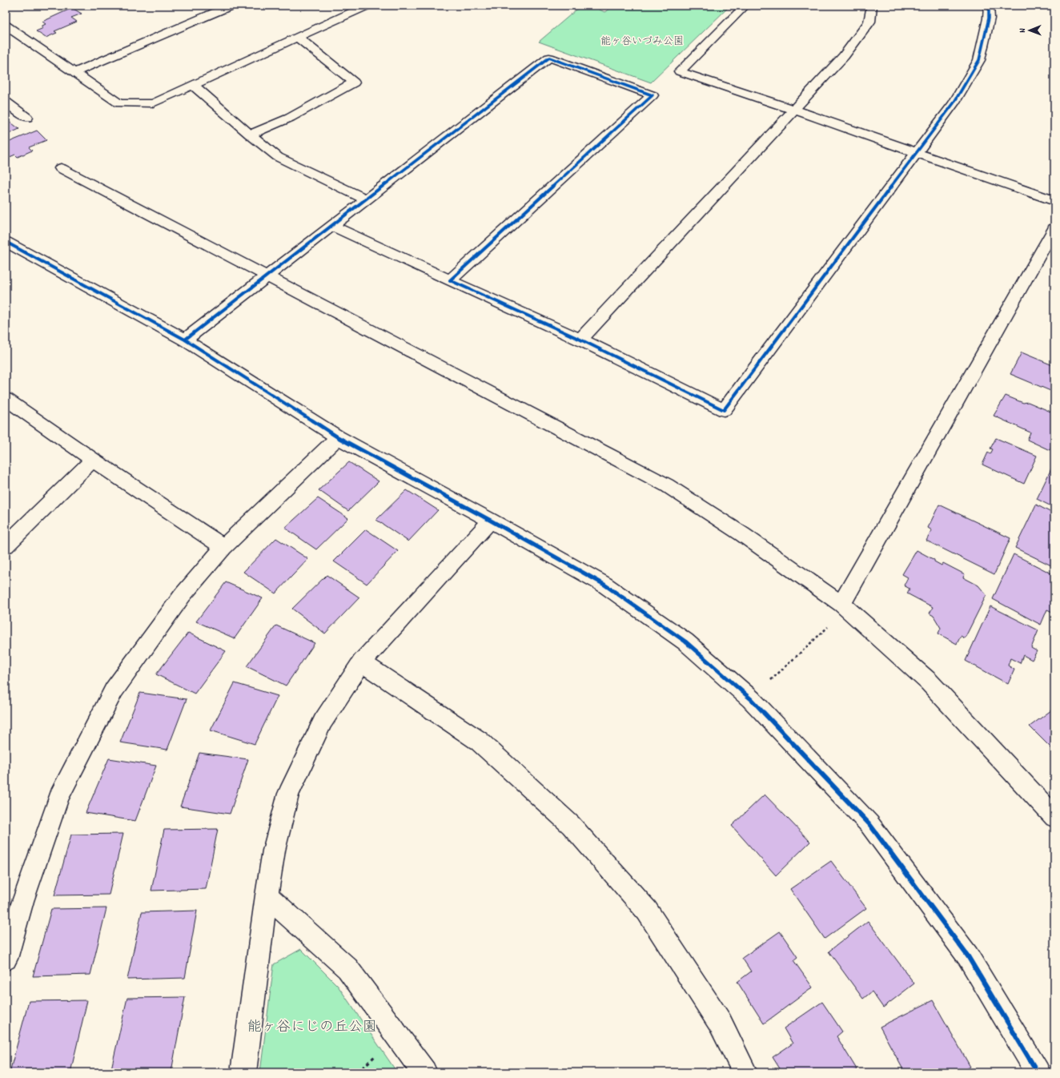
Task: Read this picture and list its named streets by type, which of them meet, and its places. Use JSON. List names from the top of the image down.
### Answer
{
  "parks": ["能ヶ谷いづみ公園", "能ヶ谷にじの丘公園"],
  "north": "left"
}
